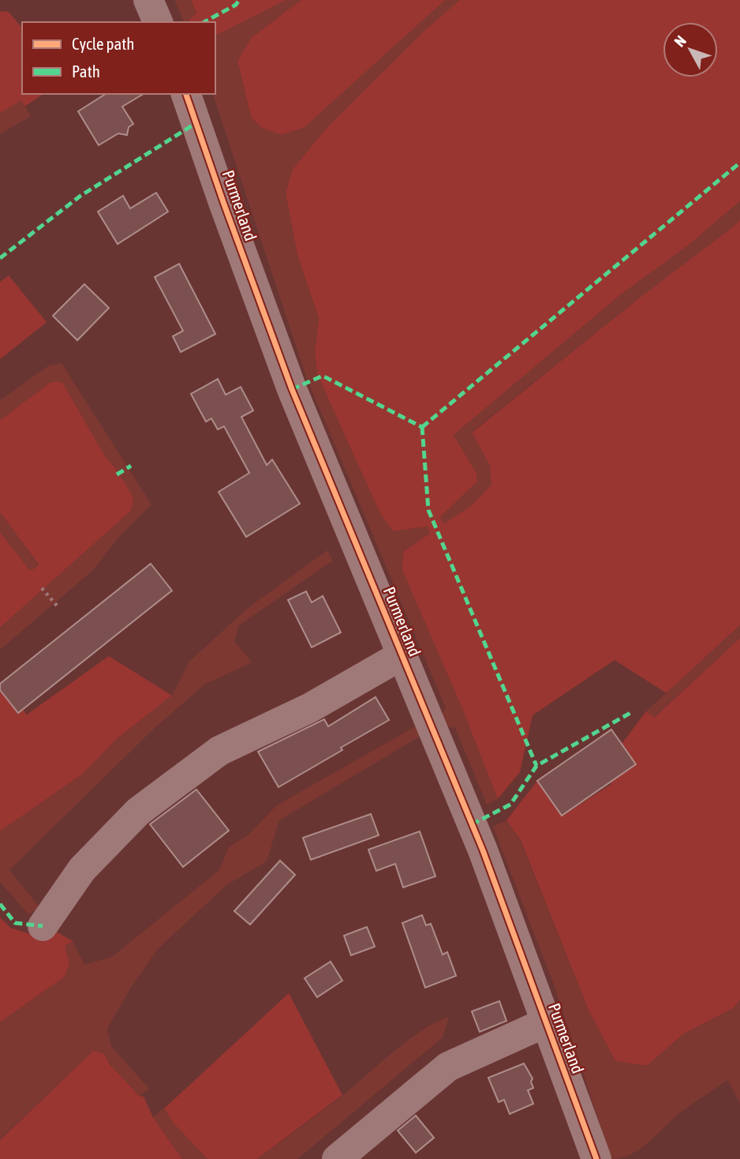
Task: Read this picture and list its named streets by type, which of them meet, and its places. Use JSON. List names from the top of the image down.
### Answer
{
  "streets": {
    "street": ["Purmerland"]
  },
  "legend": ["Cycle path", "Path"],
  "north": "top left"
}
